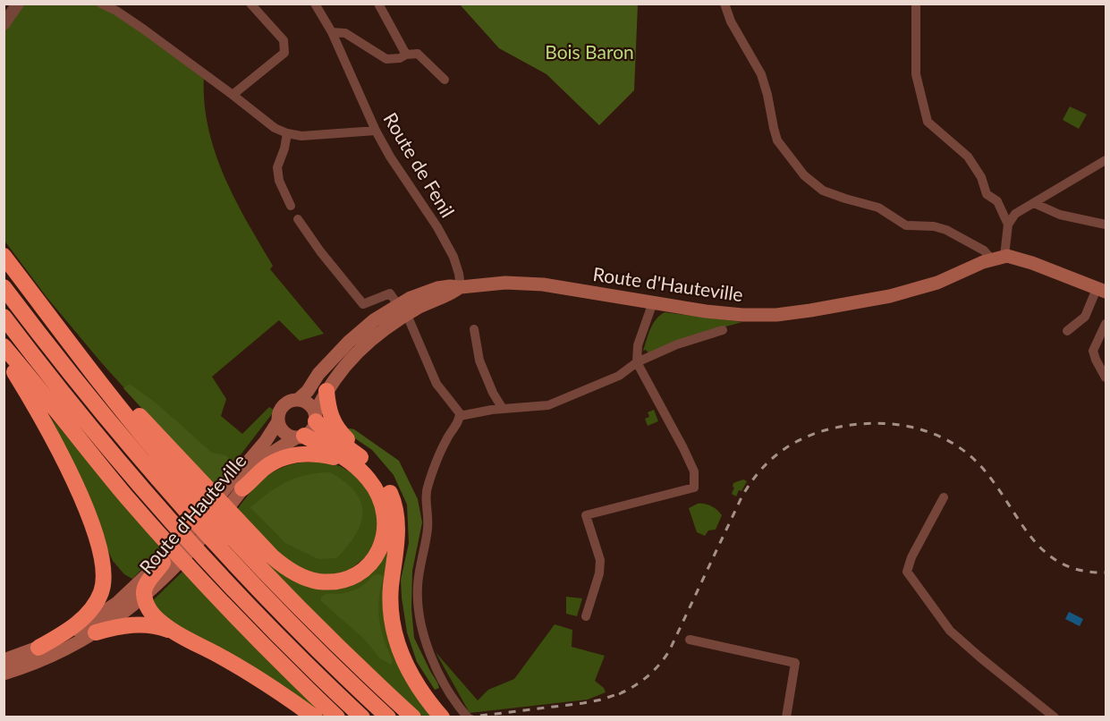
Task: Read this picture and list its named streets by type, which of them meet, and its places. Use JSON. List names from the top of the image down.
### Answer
{
  "streets": {
    "main road": ["Route d'Hauteville"],
    "street": ["Route de Fenil"]
  },
  "crossings": [
    ["Route de Fenil", "Route d'Hauteville"]
  ],
  "parks": ["Bois Baron"]
}
